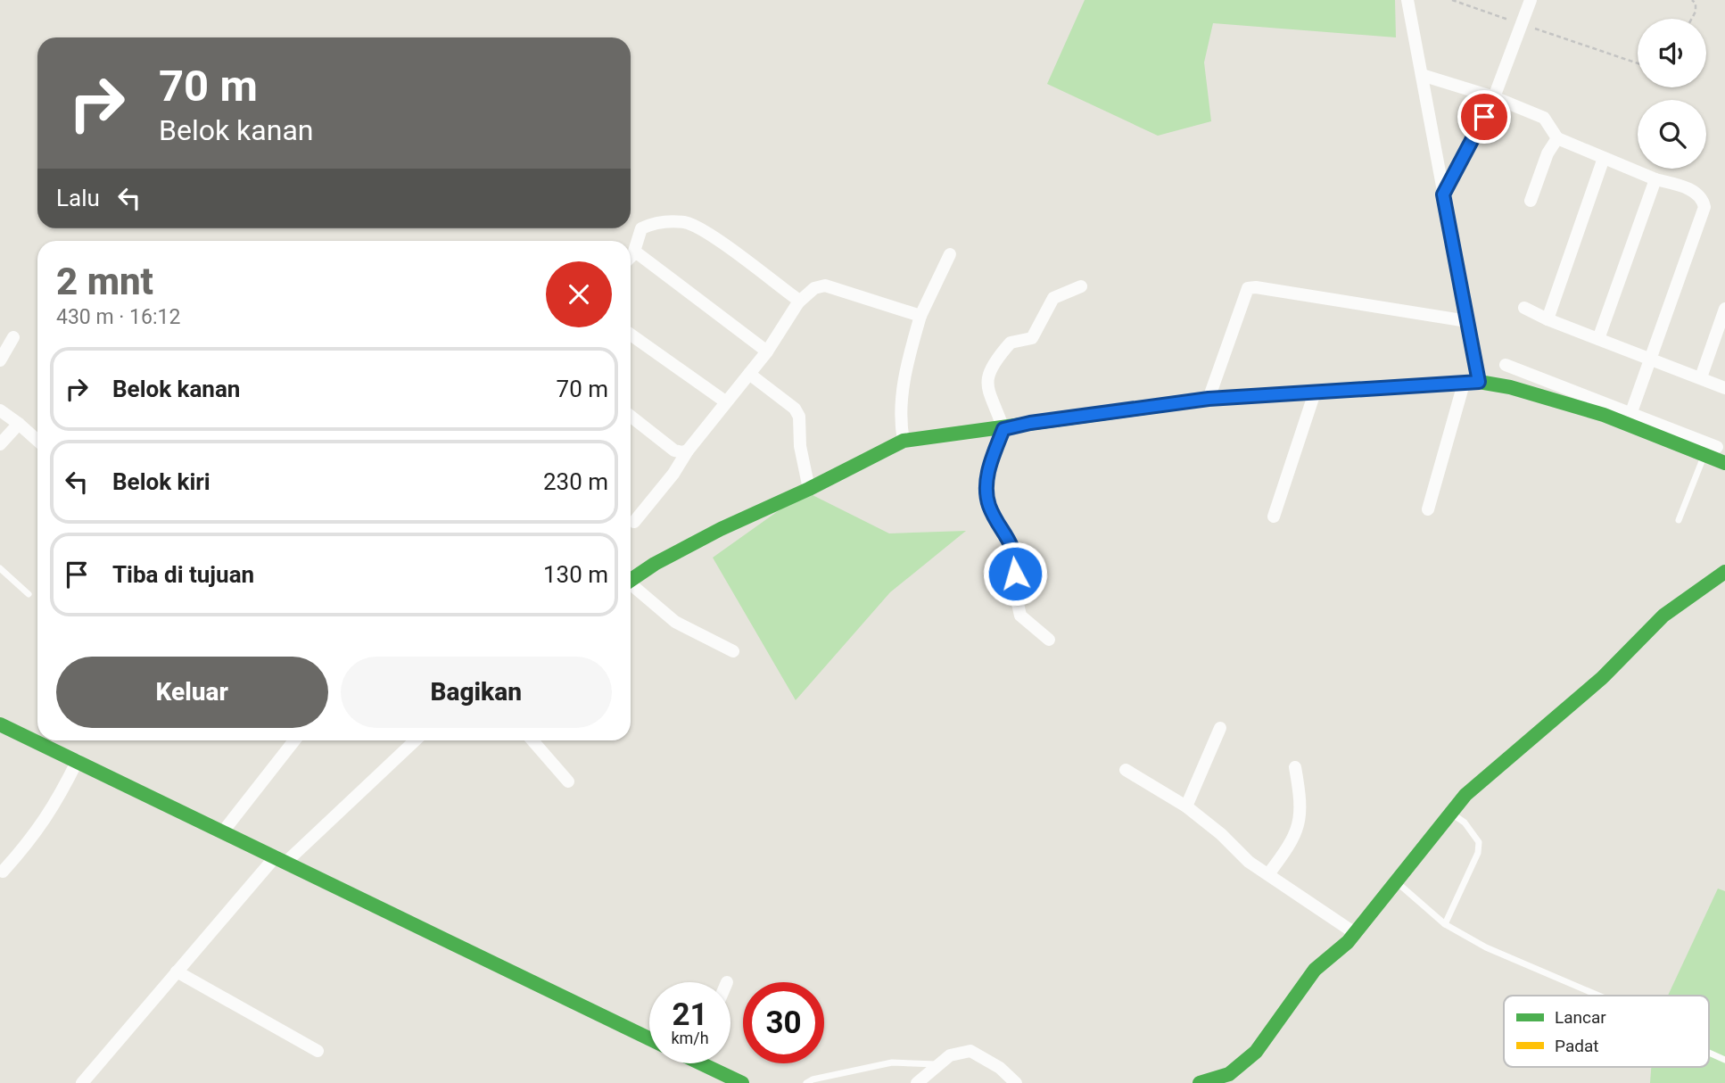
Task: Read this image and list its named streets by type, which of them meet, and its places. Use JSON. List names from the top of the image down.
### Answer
{
  "legend": ["Lancar", "Padat"],
  "page": {
    "turn": ["70 m", "Belok kanan"],
    "then": "Lalu",
    "heading": ["2 mnt", "430 m · 16:12"],
    "list": [
      {
        "name": "Belok kanan",
        "value": "70 m"
      },
      {
        "name": "Belok kiri",
        "value": "230 m"
      },
      {
        "name": "Tiba di tujuan",
        "value": "130 m"
      }
    ],
    "buttons": ["Keluar", "Bagikan"],
    "speed": "21 km/h",
    "limit": "30"
  }
}
